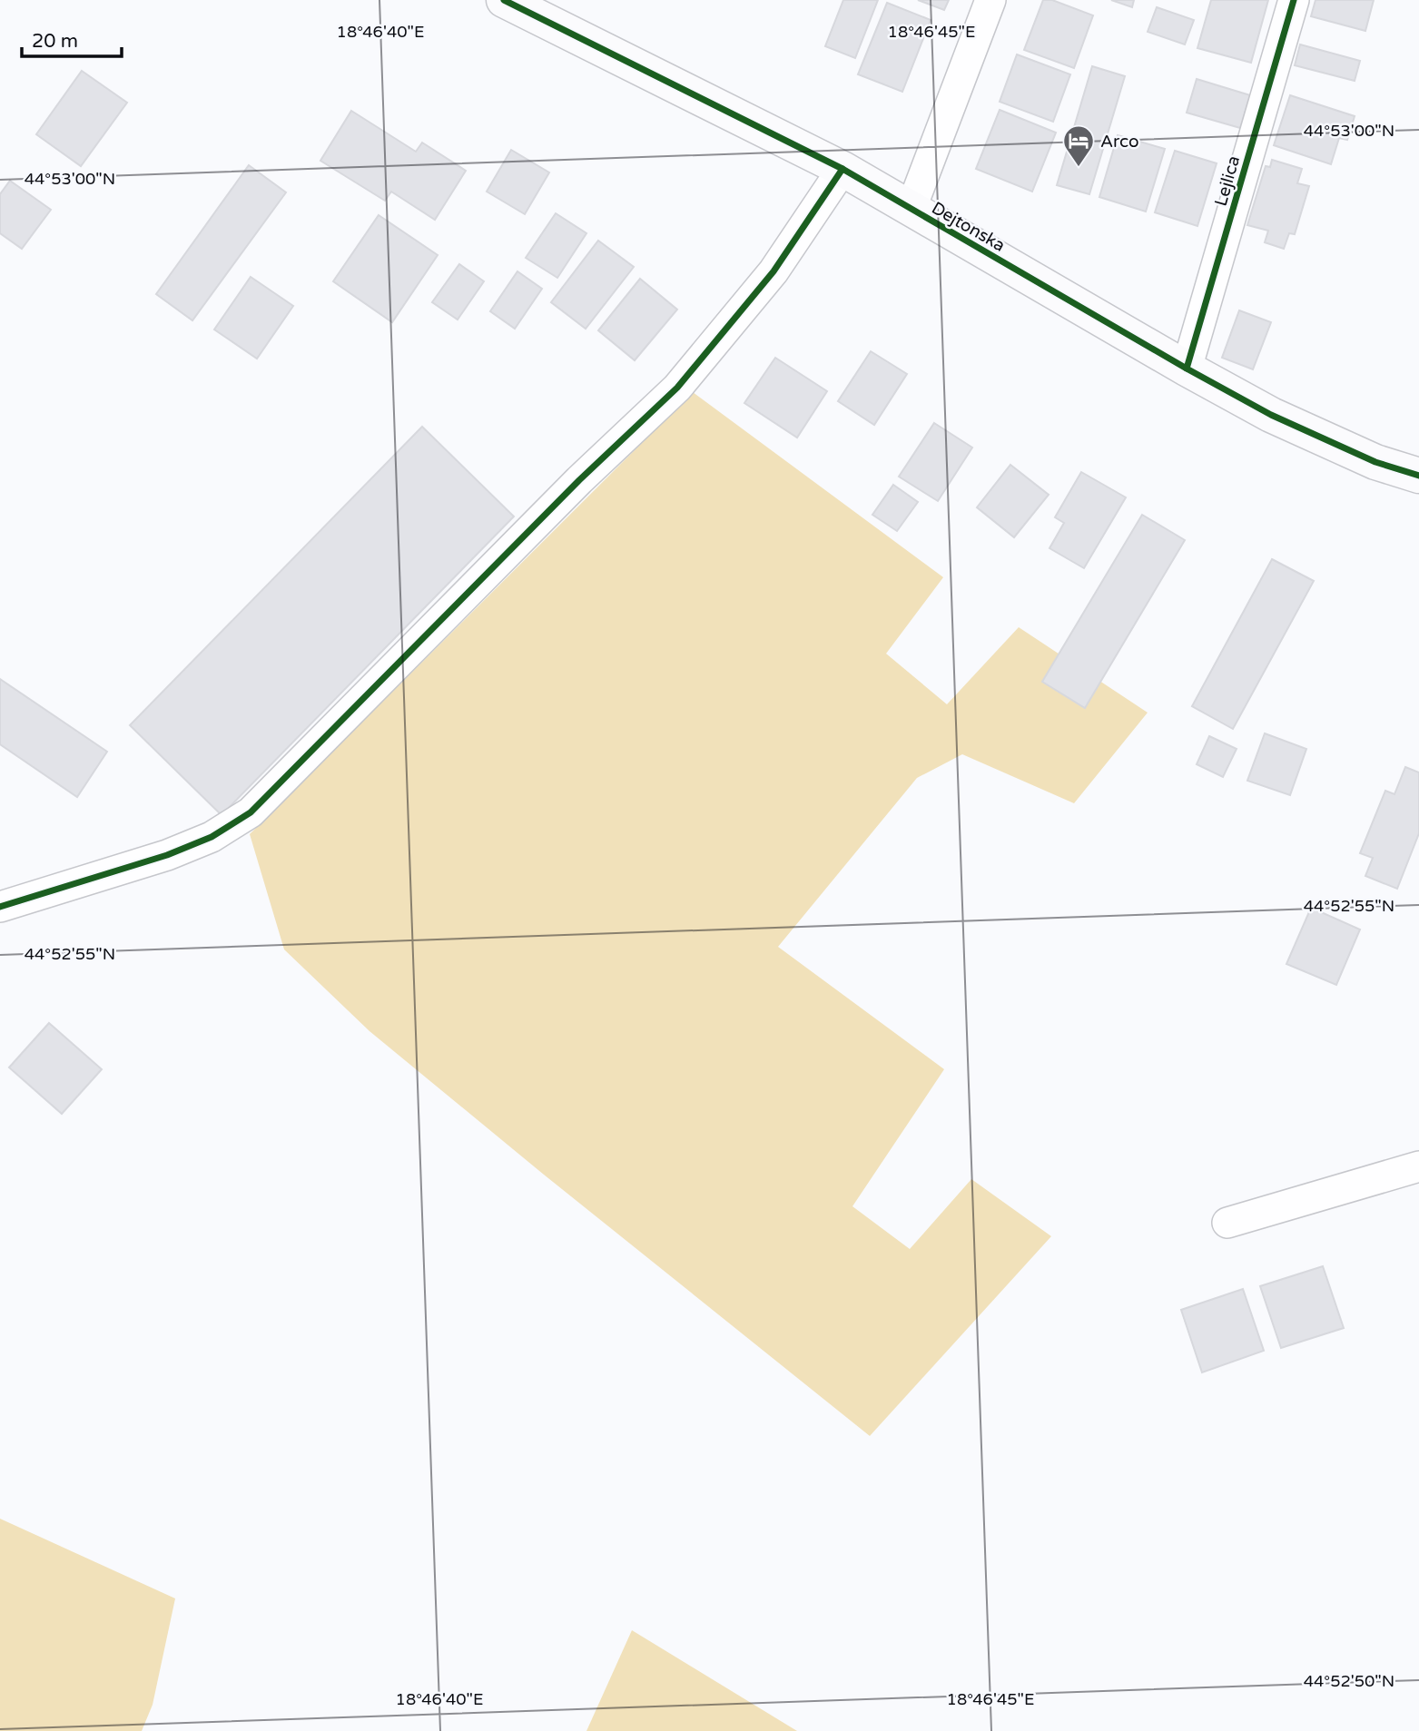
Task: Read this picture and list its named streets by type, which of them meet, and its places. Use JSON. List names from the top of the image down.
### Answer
{
  "streets": {
    "main road": ["Dejtonska"],
    "street": ["Lejlica"]
  },
  "crossings": [
    ["Lejlica", "Dejtonska"]
  ],
  "places": {
    "hotel": ["Arco"]
  },
  "scale_bar": "20 m",
  "coordinates": [
    "18°46'40\"E",
    "18°46'45\"E",
    "44°53'00\"N",
    "44°52'55\"N",
    "44°52'50\"N"
  ]
}
